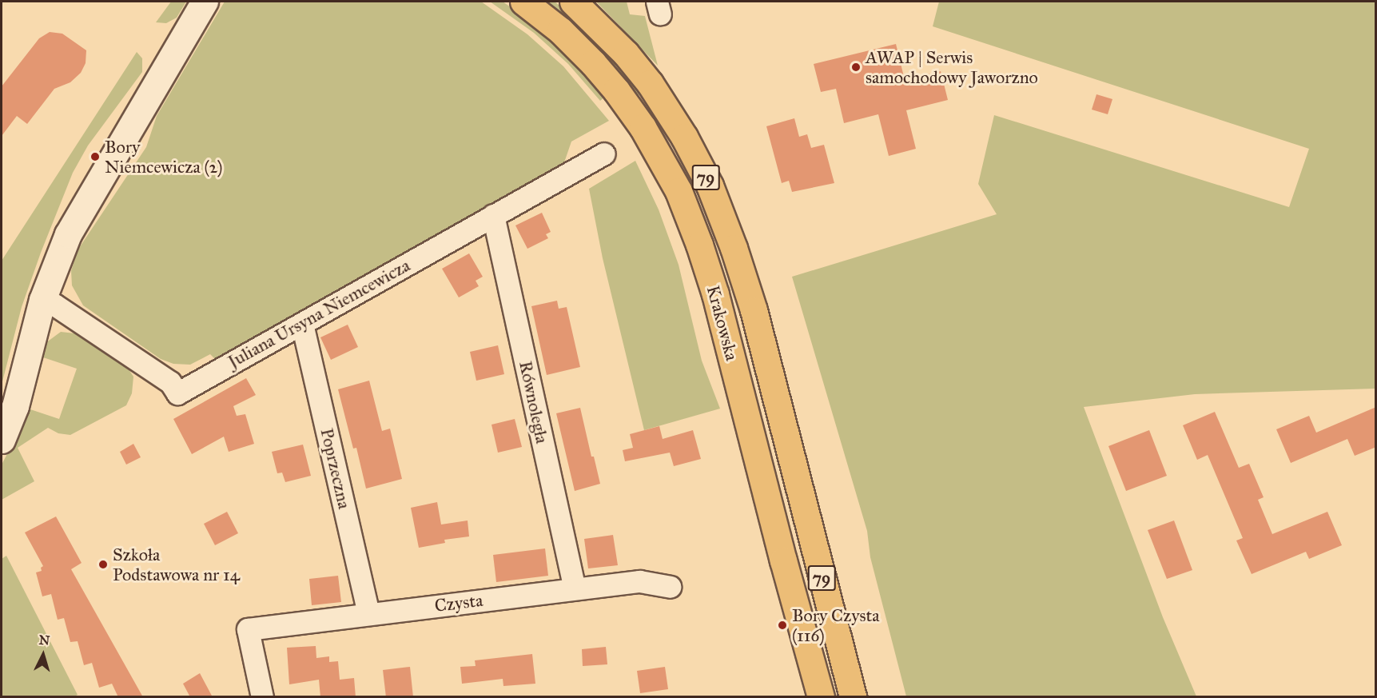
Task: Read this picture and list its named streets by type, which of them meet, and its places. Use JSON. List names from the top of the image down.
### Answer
{
  "streets": {
    "main road": ["79", "Krakowska"],
    "street": [
      "Juliana Ursyna Niemcewicza",
      "Równoległa",
      "Poprzeczna",
      "Czysta"
    ]
  },
  "crossings": [
    ["Juliana Ursyna Niemcewicza", "Równoległa"],
    ["Juliana Ursyna Niemcewicza", "Poprzeczna"],
    ["Równoległa", "Czysta"],
    ["Poprzeczna", "Czysta"]
  ],
  "places": [
    "AWAP | Serwis samochodowy Jaworzno",
    "Bory Niemcewicza (2)",
    "Szkoła Podstawowa nr 14",
    "Bory Czysta (116)"
  ],
  "north": "top"
}
